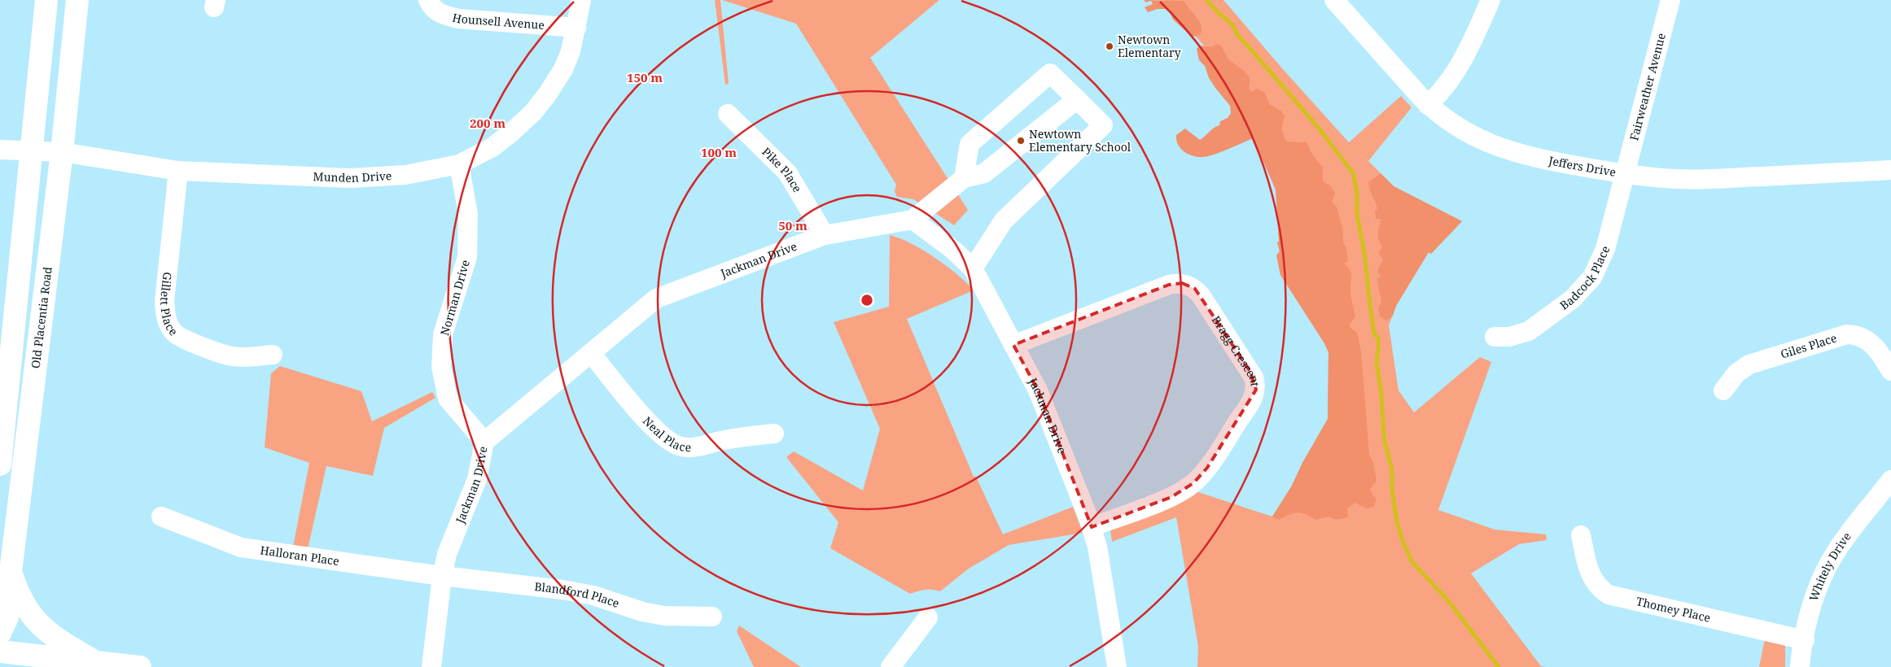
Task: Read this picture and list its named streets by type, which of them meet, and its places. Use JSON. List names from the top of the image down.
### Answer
{
  "streets": {
    "main road": ["Old Placentia Road"],
    "street": [
      "Hounsell Avenue",
      "Fairweather Avenue",
      "Jeffers Drive",
      "Pike Place",
      "Munden Drive",
      "Jackman Drive",
      "Badcock Place",
      "Norman Drive",
      "Gillett Place",
      "Giles Place",
      "Bragg Crescent",
      "Neal Place",
      "Halloran Place",
      "Whitely Drive",
      "Blandford Place",
      "Thomey Place"
    ]
  },
  "crossings": [
    ["Hounsell Avenue", "Munden Drive"],
    ["Fairweather Avenue", "Jeffers Drive"],
    ["Fairweather Avenue", "Badcock Place"],
    ["Jeffers Drive", "Badcock Place"],
    ["Pike Place", "Jackman Drive"],
    ["Munden Drive", "Norman Drive"],
    ["Munden Drive", "Gillett Place"],
    ["Munden Drive", "Old Placentia Road"],
    ["Jackman Drive", "Norman Drive"],
    ["Jackman Drive", "Bragg Crescent"],
    ["Jackman Drive", "Neal Place"],
    ["Jackman Drive", "Halloran Place"],
    ["Jackman Drive", "Blandford Place"],
    ["Halloran Place", "Blandford Place"],
    ["Whitely Drive", "Thomey Place"]
  ],
  "places": ["Newtown Elementary", "Newtown Elementary School"],
  "rings": [
    "150 m",
    "200 m",
    "100 m",
    "50 m"
  ]
}
